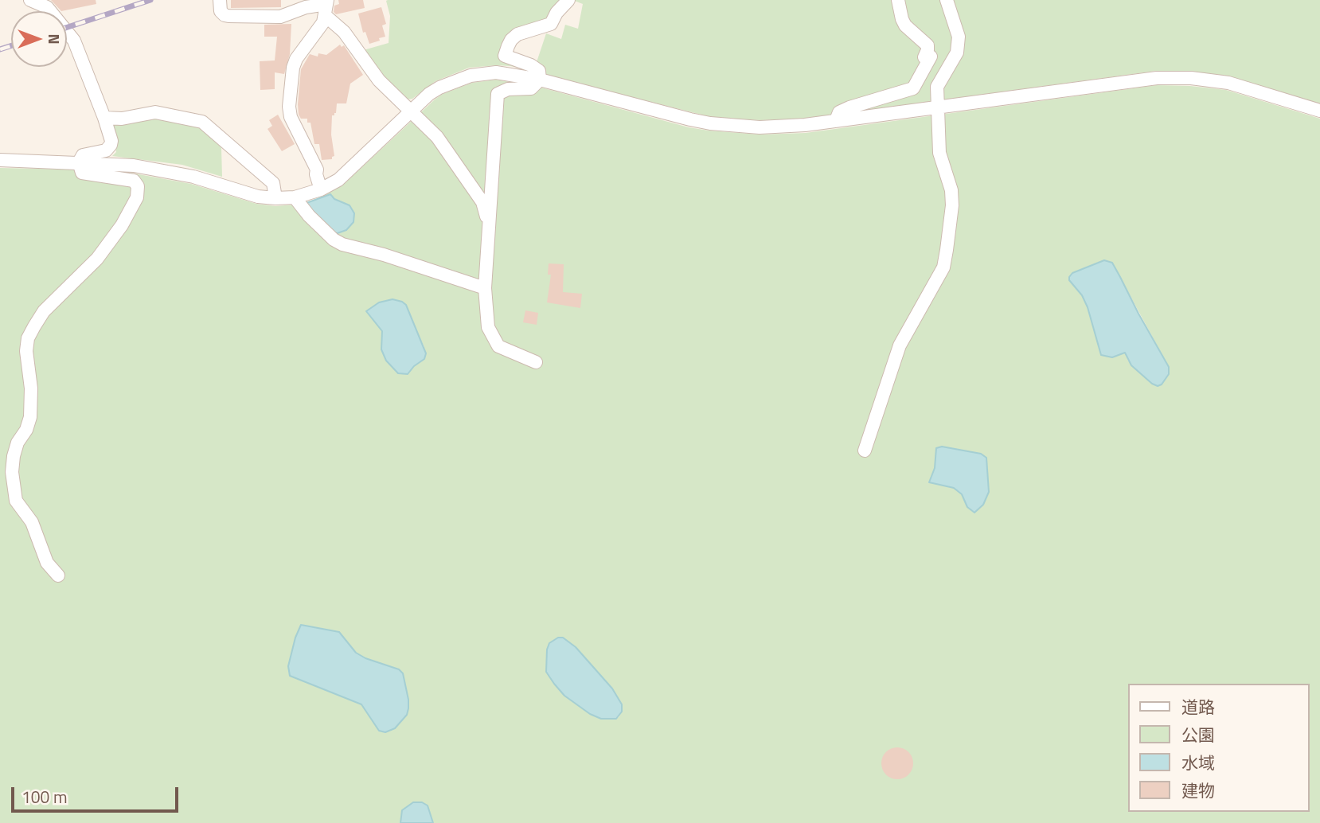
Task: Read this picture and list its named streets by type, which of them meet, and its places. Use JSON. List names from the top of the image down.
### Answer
{
  "legend": [
    "道路",
    "公園",
    "水域",
    "建物"
  ],
  "scale_bar": "100 m",
  "north": "right"
}
